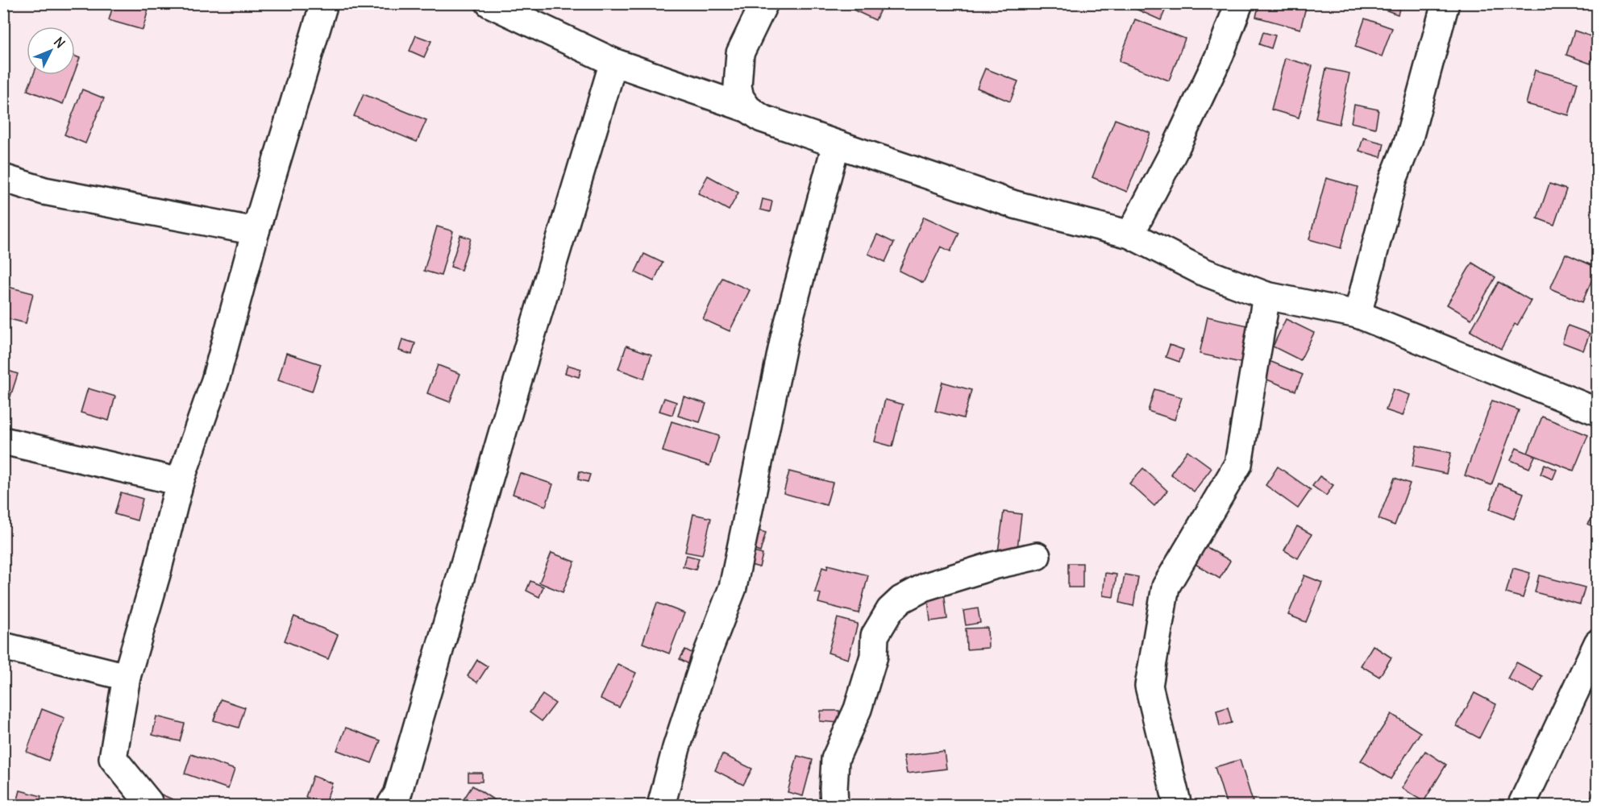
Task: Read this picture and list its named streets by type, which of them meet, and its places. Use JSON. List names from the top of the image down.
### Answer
{
  "north": "top right"
}
